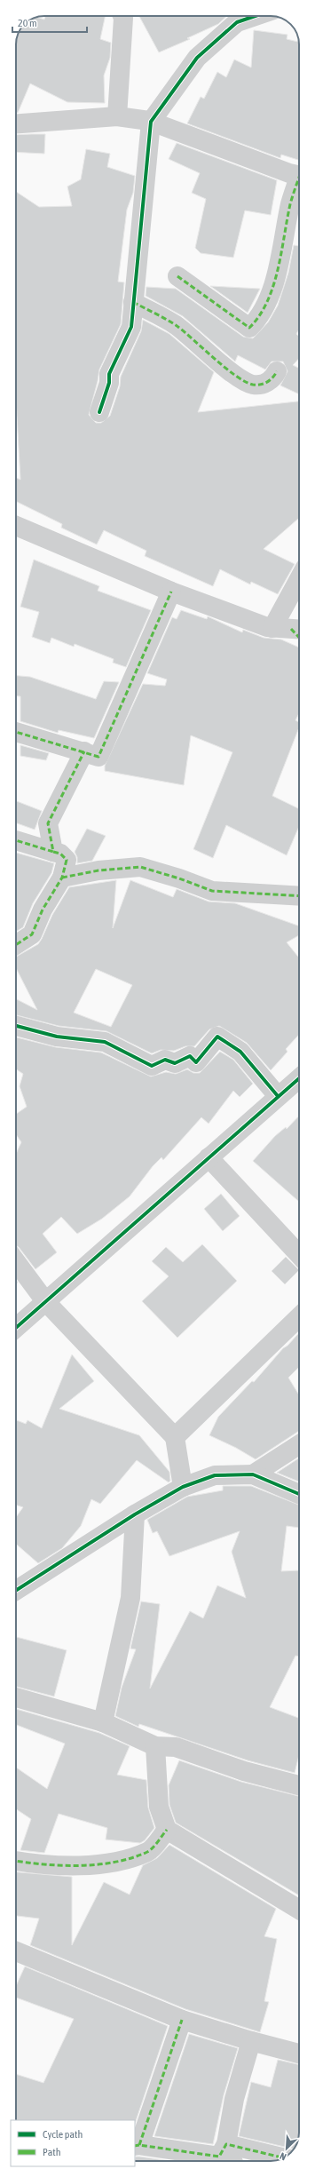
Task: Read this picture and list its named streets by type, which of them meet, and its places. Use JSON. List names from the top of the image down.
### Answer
{
  "legend": ["Cycle path", "Path"],
  "scale_bar": "20 m",
  "north": "bottom left"
}
